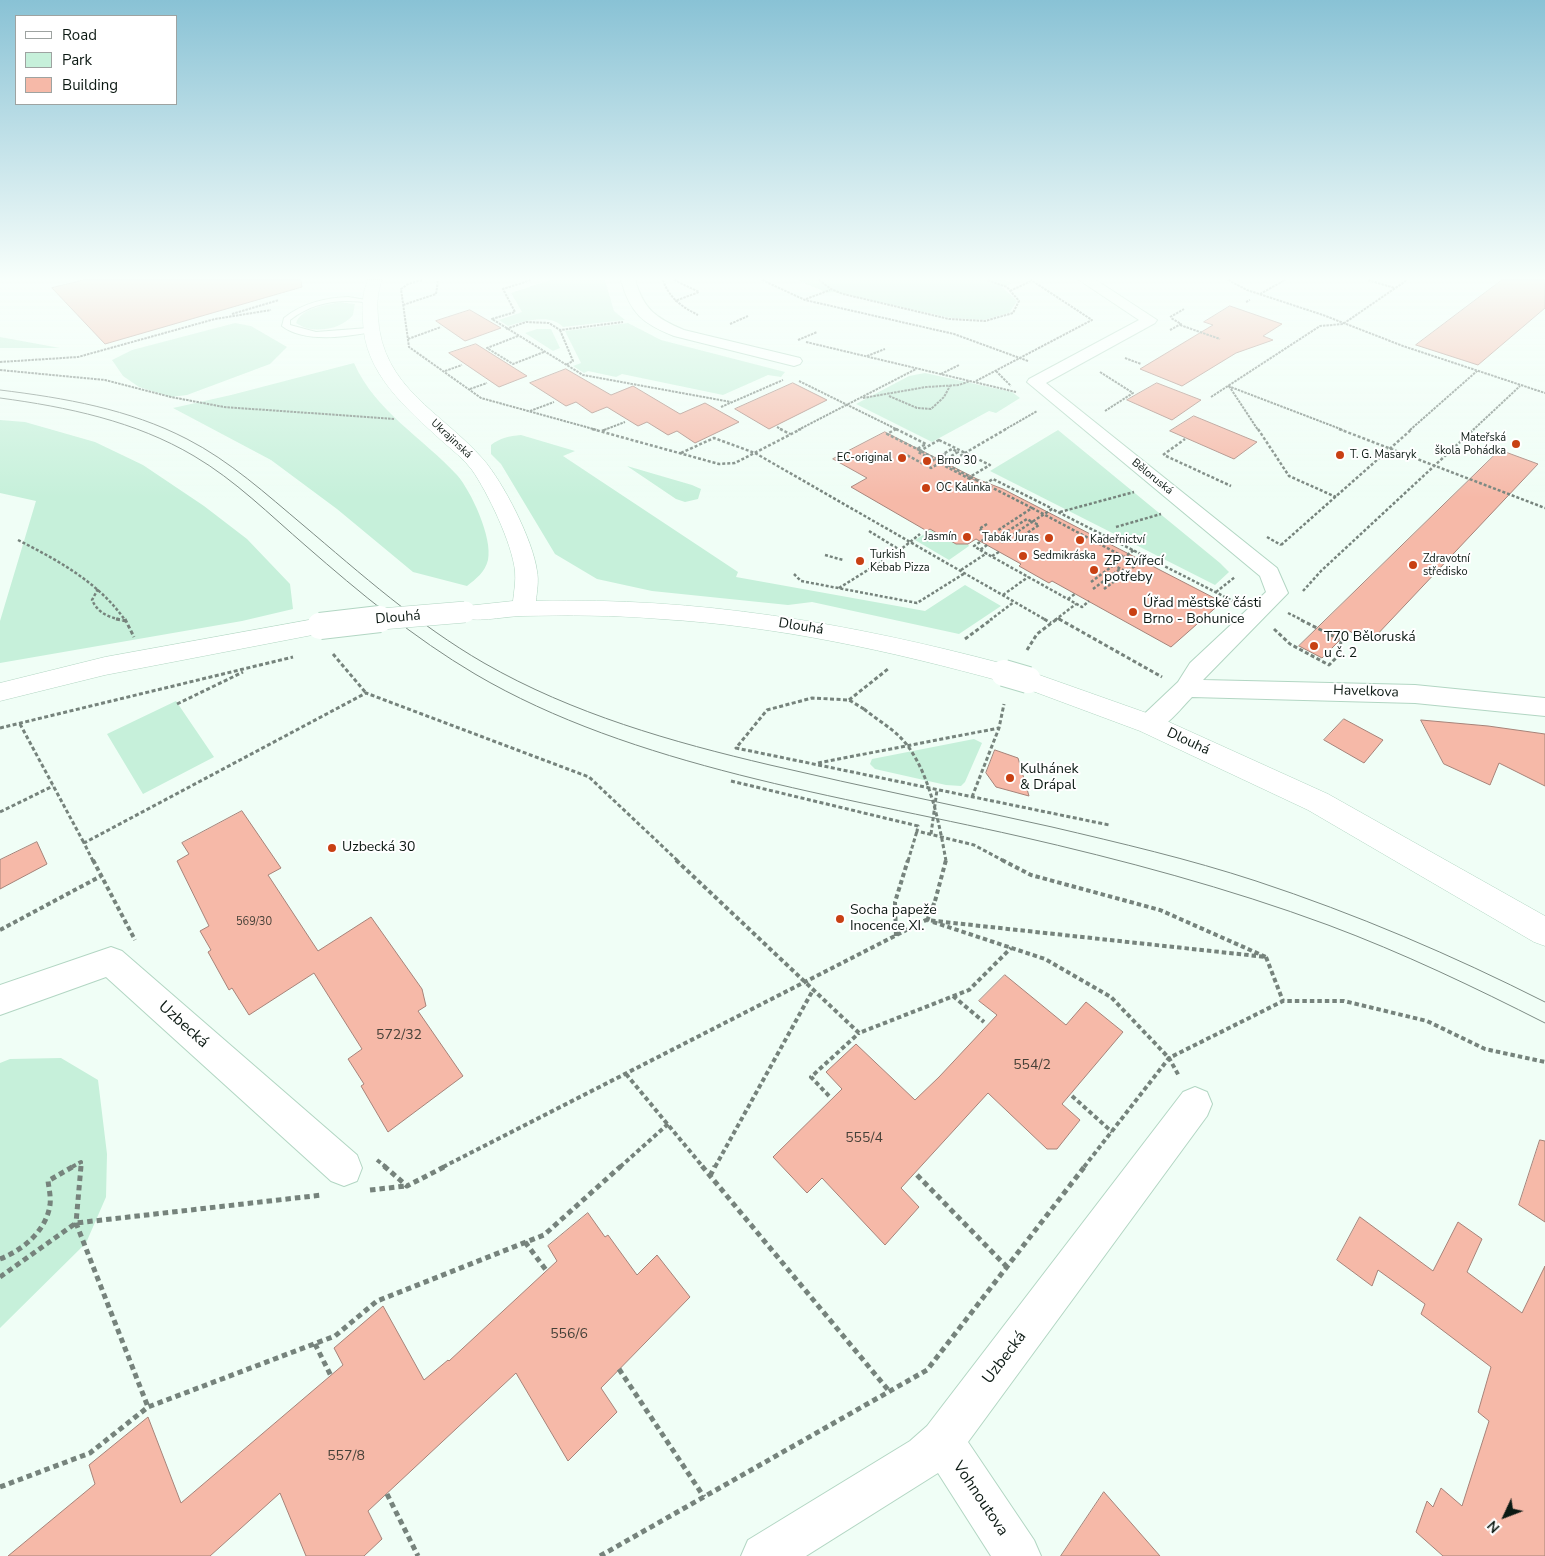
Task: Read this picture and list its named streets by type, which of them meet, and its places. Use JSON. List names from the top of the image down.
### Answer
{
  "streets": {
    "street": [
      "Ukrajinská",
      "Běloruská",
      "Dlouhá",
      "Havelkova",
      "Uzbecká",
      "Vohnoutova"
    ]
  },
  "crossings": [
    ["Ukrajinská", "Dlouhá"],
    ["Běloruská", "Dlouhá"],
    ["Běloruská", "Havelkova"],
    ["Uzbecká", "Vohnoutova"]
  ],
  "places": [
    "Mateřská škola Pohádka",
    "T. G. Masaryk",
    "EC-original",
    "Brno 30",
    "OC Kalinka",
    "Jasmín",
    "Tabák Juras",
    "Kadeřnictví",
    "Sedmikráska",
    "Turkish Kebab Pizza",
    "Zdravotní středisko",
    "ZP zvířecí potřeby",
    "Úřad městské části Brno - Bohunice",
    "T70 Běloruská u č. 2",
    "Kulhánek & Drápal",
    "Uzbecká 30",
    "Socha papeže Inocence XI."
  ],
  "house_numbers": [
    "569/30",
    "572/32",
    "554/2",
    "555/4",
    "556/6",
    "557/8"
  ],
  "legend": ["Road", "Park", "Building"],
  "north": "bottom left"
}
